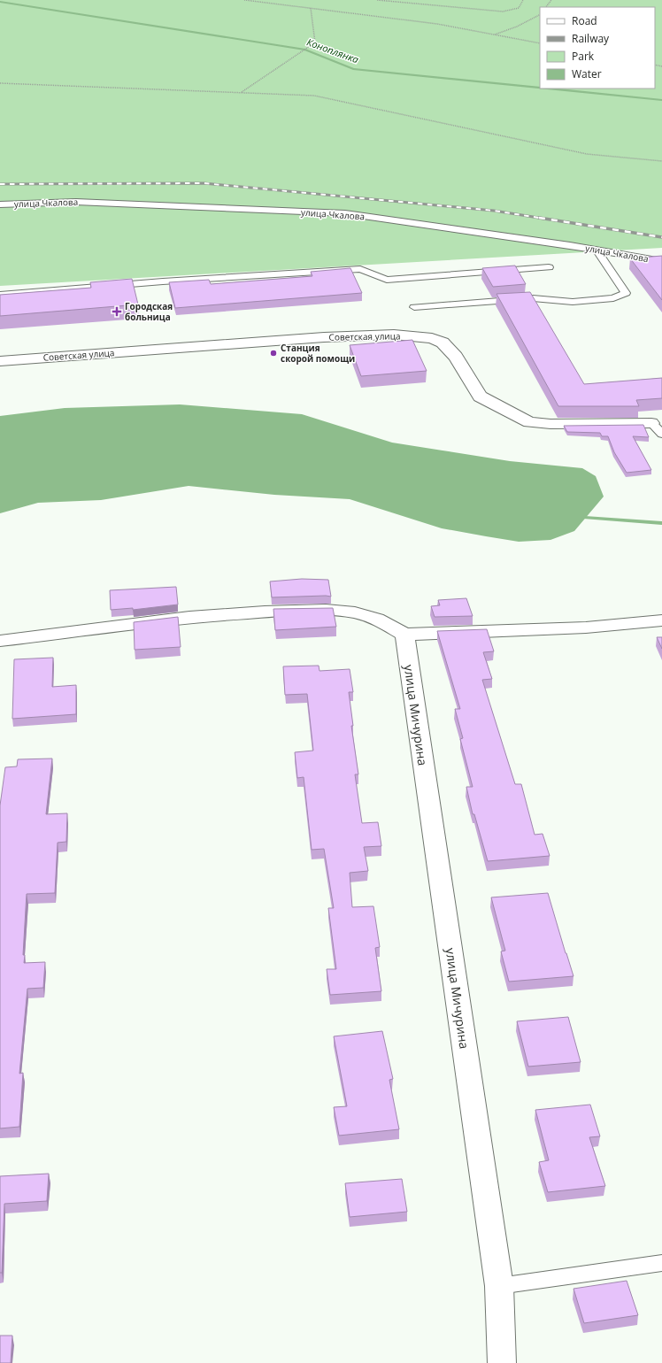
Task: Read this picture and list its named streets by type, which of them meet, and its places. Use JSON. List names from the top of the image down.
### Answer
{
  "streets": {
    "street": ["Советская улица", "улица Мичурина"],
    "lane": ["улица Чкалова"]
  },
  "water": ["Коноплянка"],
  "places": {
    "health": ["Городская больница"],
    "other": ["Станция скорой помощи"]
  },
  "legend": [
    "Road",
    "Railway",
    "Park",
    "Water"
  ]
}
